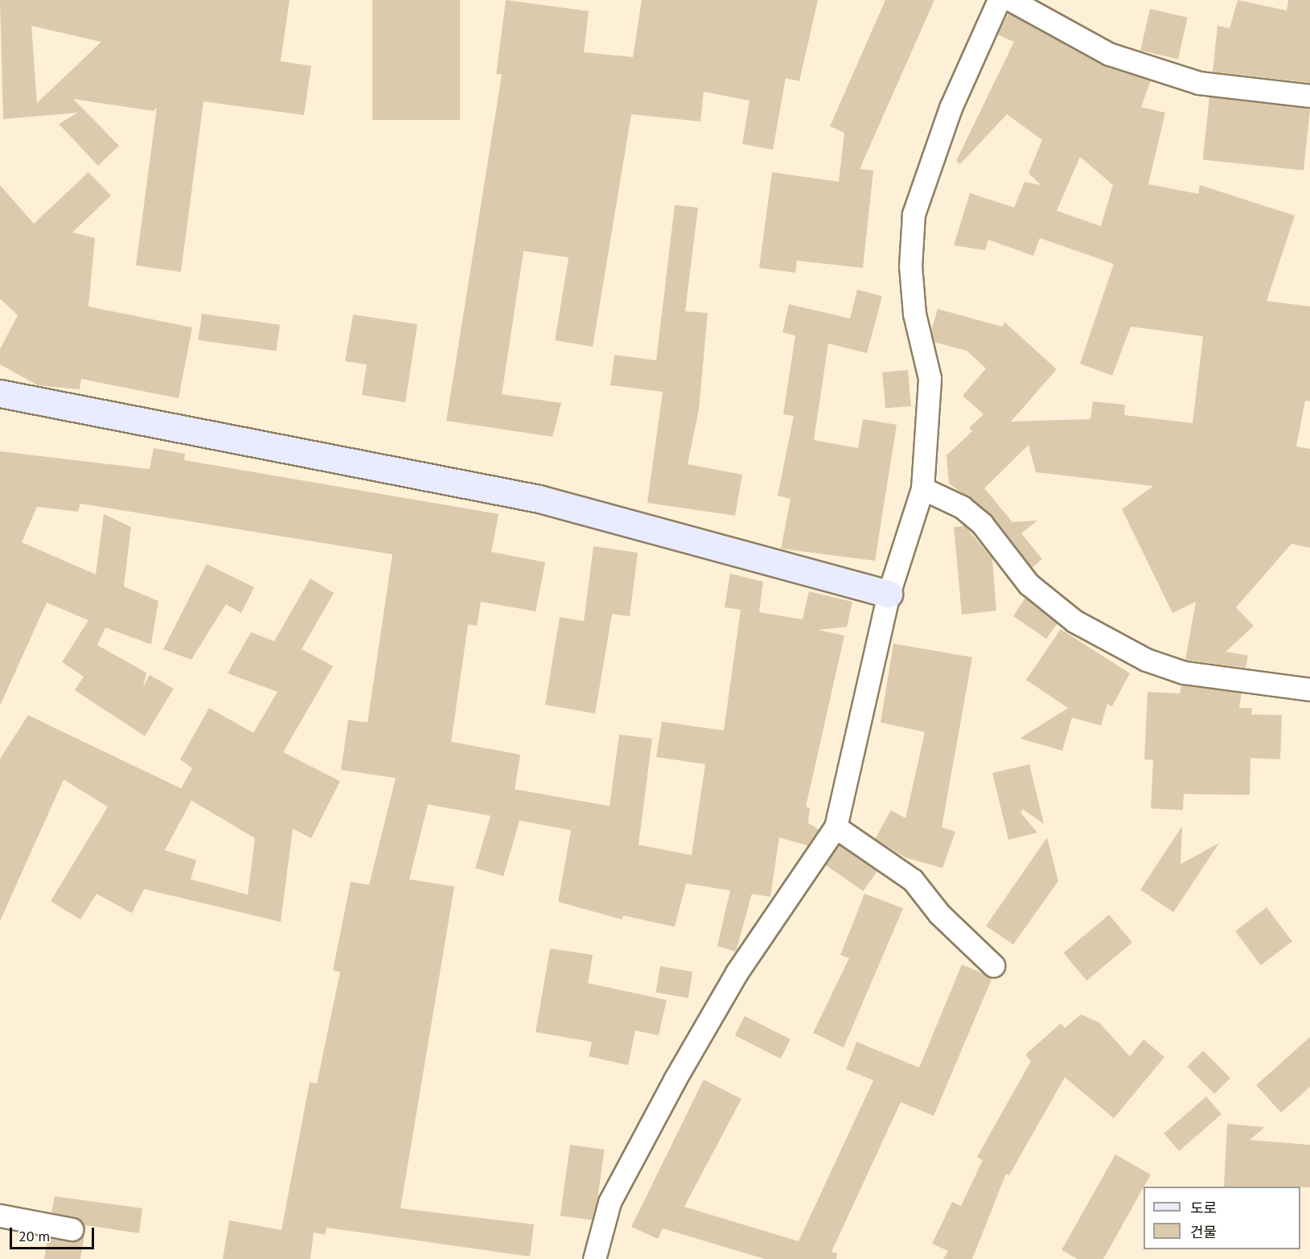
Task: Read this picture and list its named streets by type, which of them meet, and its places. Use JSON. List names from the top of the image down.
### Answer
{
  "legend": ["도로", "건물"],
  "scale_bar": "20 m"
}
